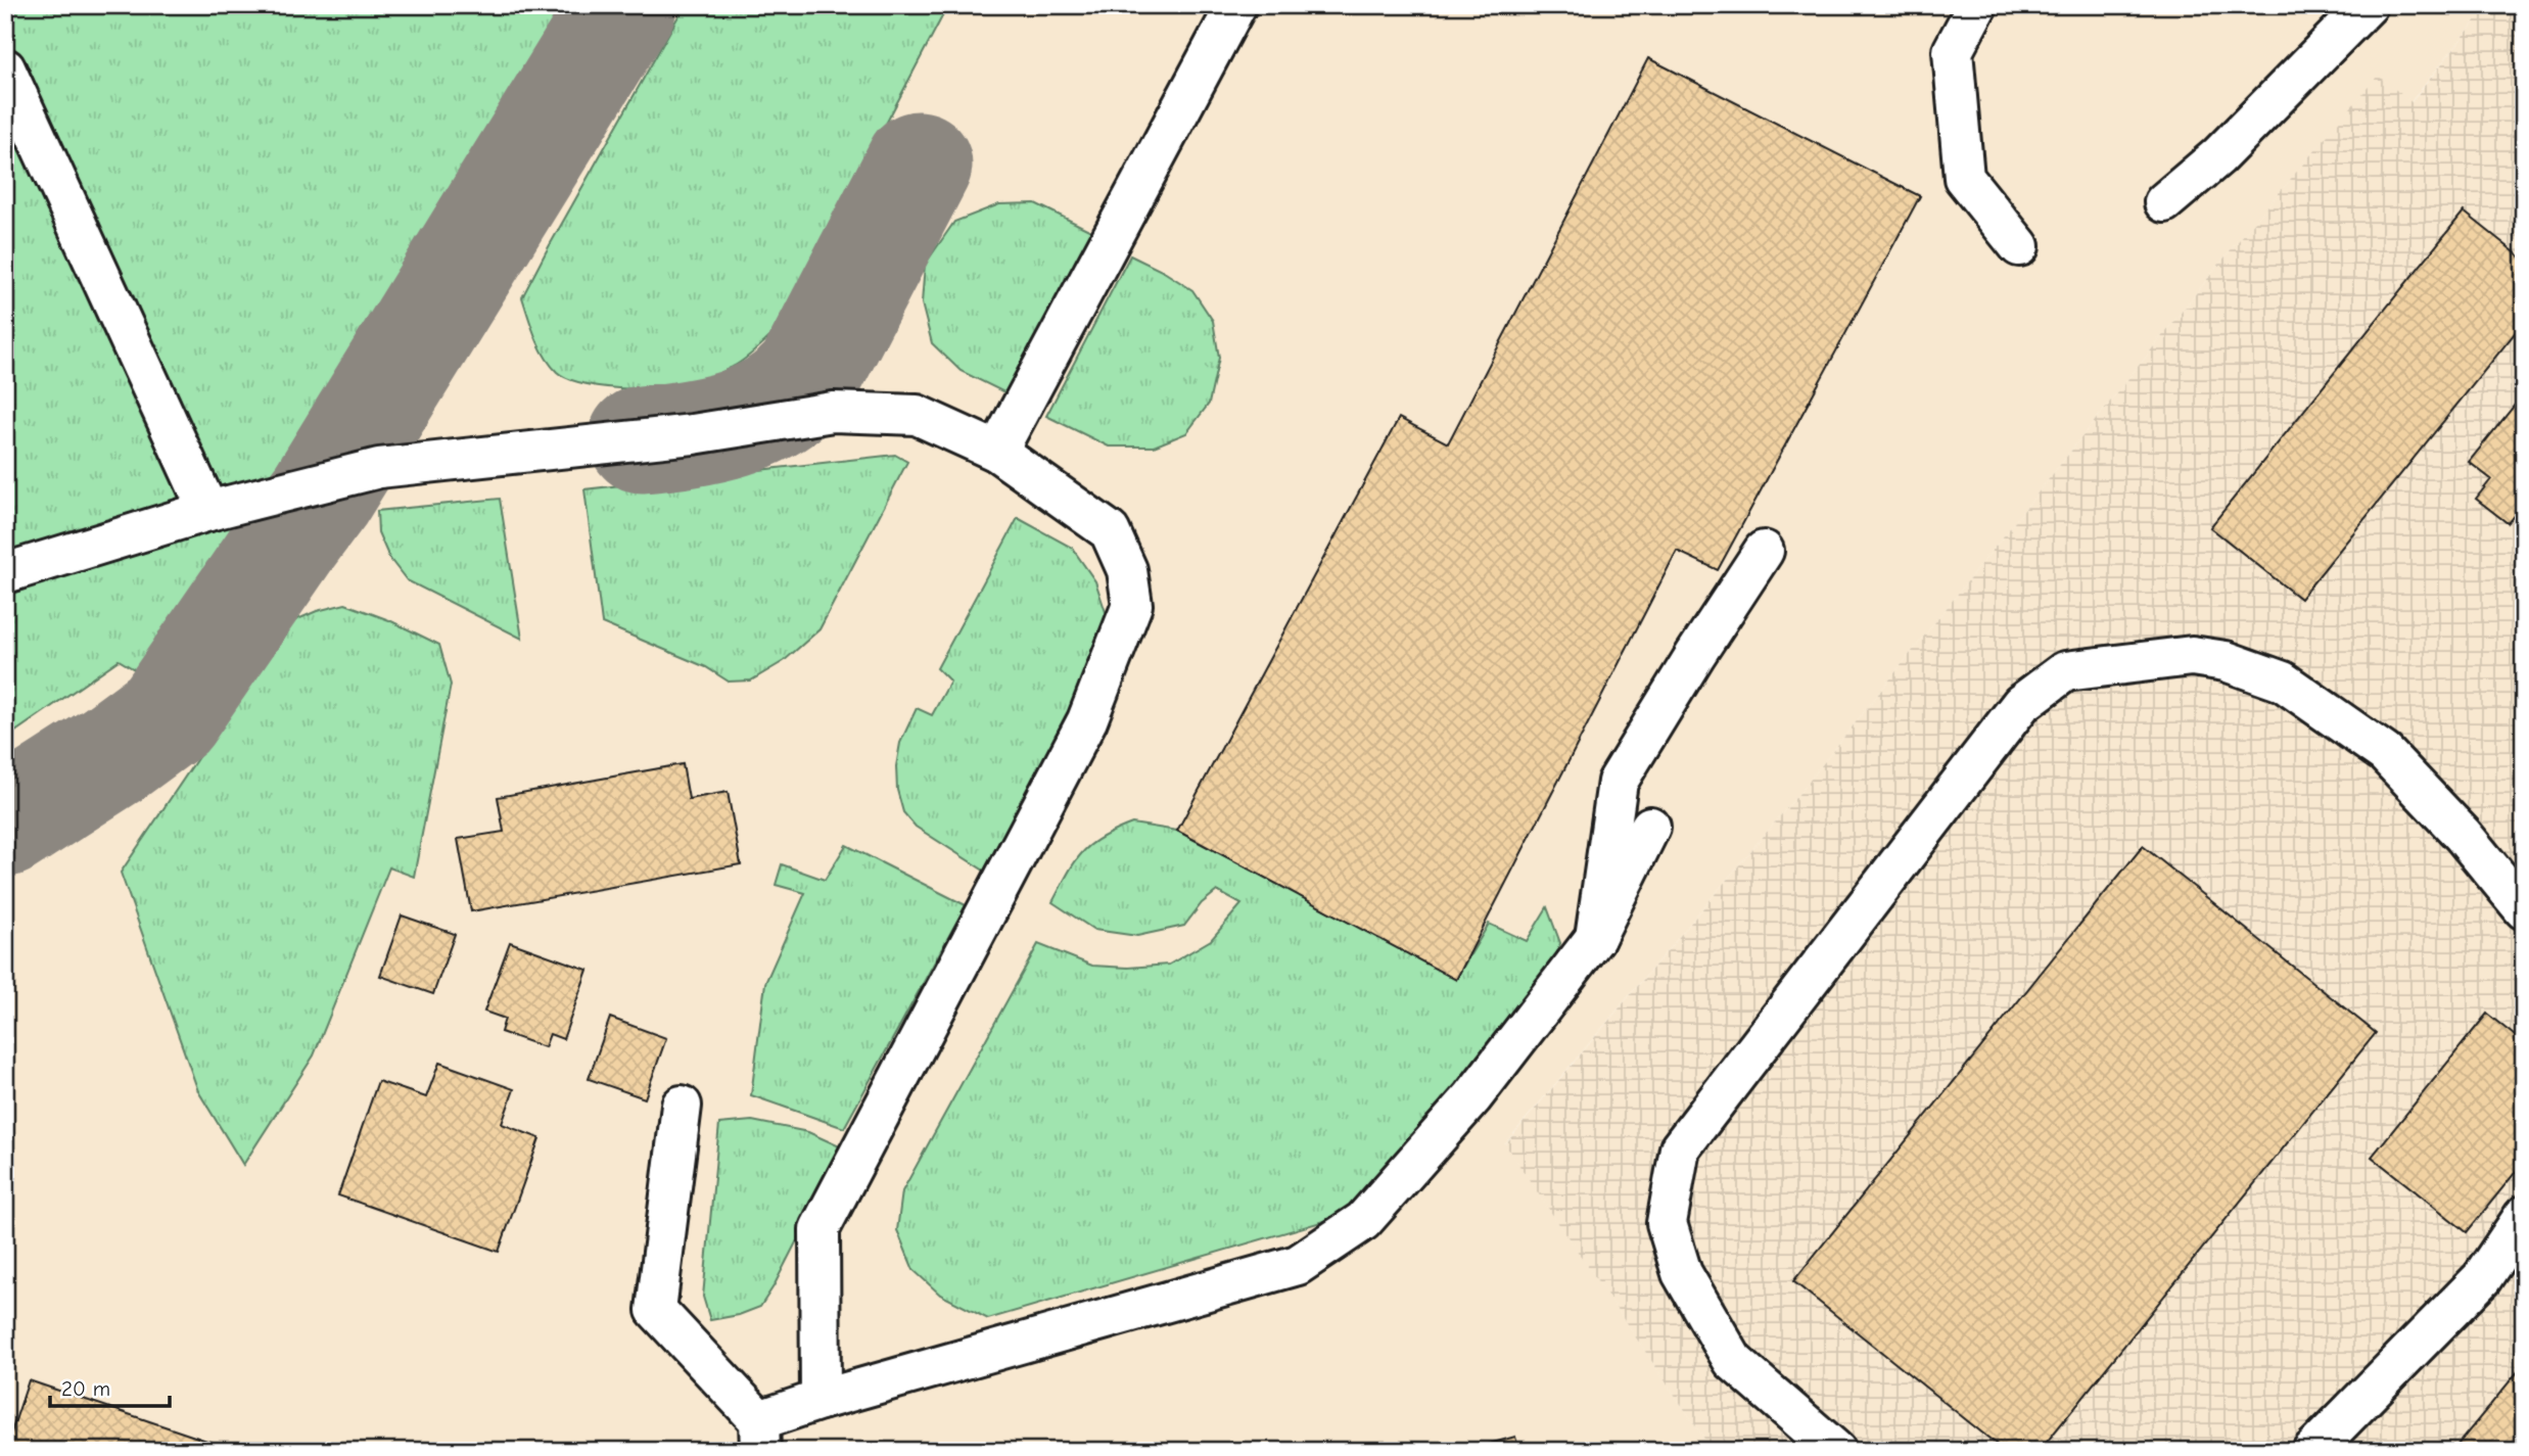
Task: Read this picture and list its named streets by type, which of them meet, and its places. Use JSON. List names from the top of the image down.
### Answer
{
  "scale_bar": "20 m"
}
